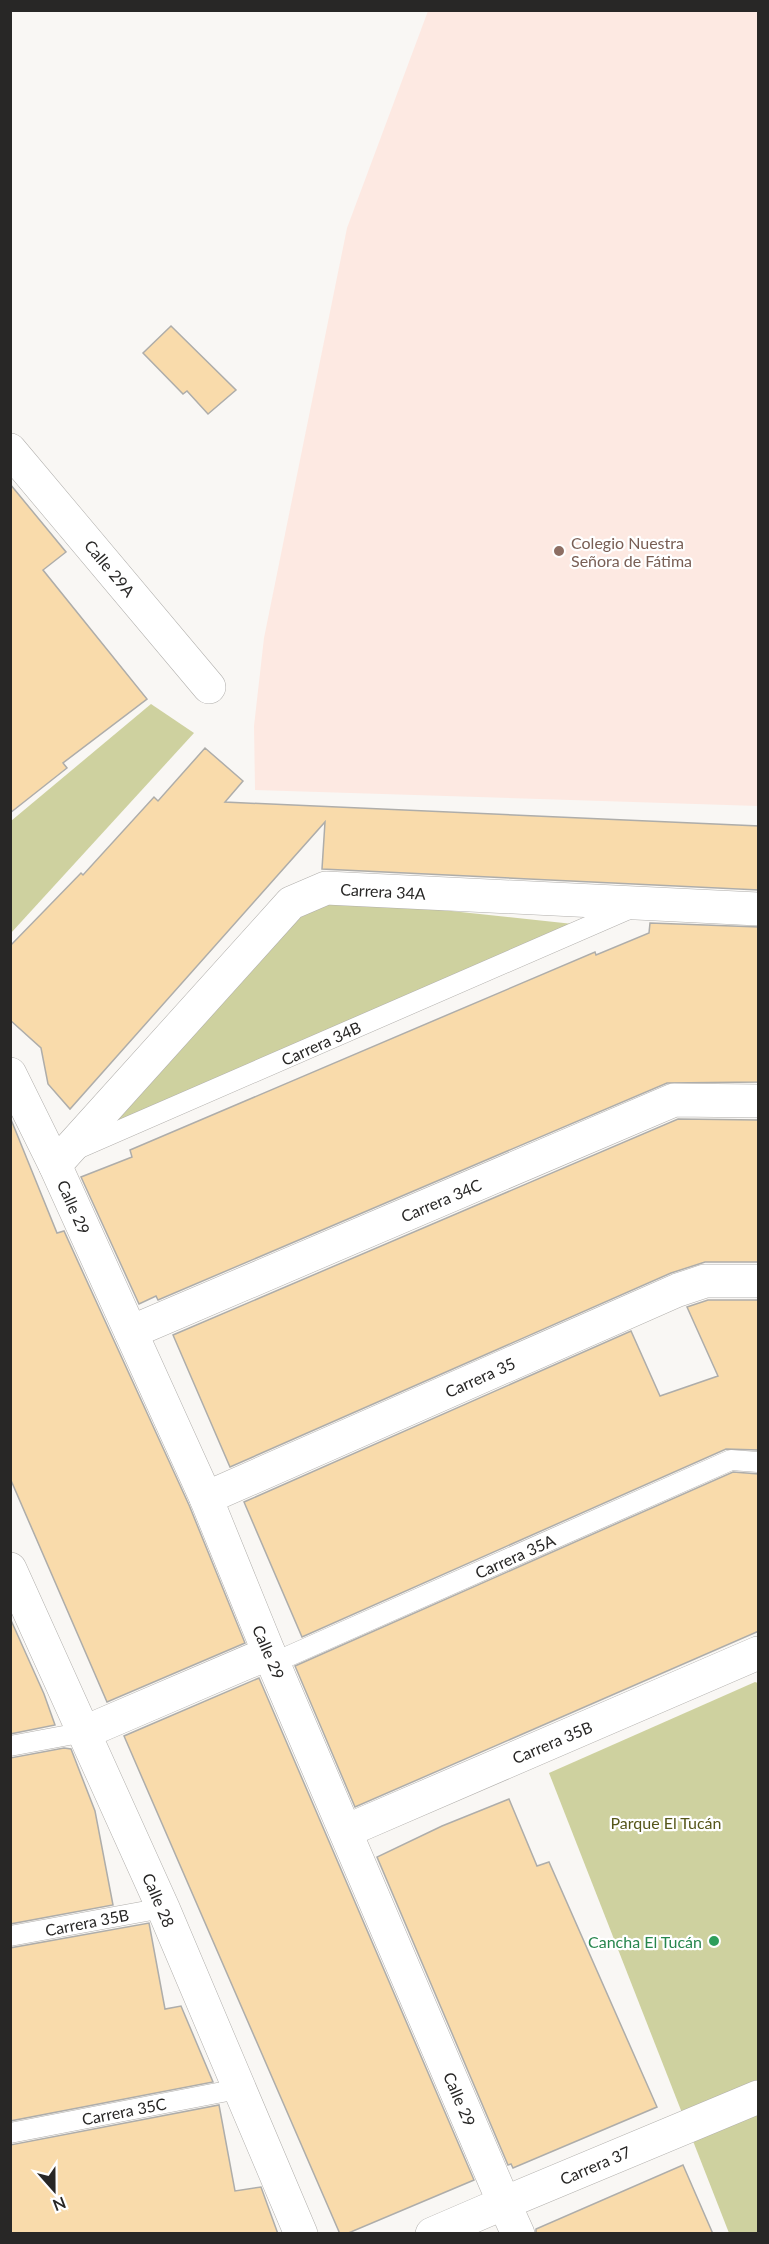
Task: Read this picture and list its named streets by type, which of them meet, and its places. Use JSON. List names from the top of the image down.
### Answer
{
  "streets": {
    "street": [
      "Calle 29A",
      "Carrera 34A",
      "Carrera 34C",
      "Calle 29",
      "Carrera 35",
      "Carrera 35A",
      "Carrera 35B",
      "Calle 28",
      "Carrera 37"
    ],
    "lane": ["Carrera 34B", "Carrera 35C"]
  },
  "crossings": [
    ["Carrera 34A", "Carrera 34B"],
    ["Carrera 34A", "Calle 29"],
    ["Carrera 34B", "Calle 29"],
    ["Carrera 34C", "Calle 29"],
    ["Calle 29", "Carrera 35"],
    ["Calle 29", "Carrera 35A"],
    ["Calle 29", "Carrera 35B"],
    ["Calle 29", "Carrera 37"],
    ["Carrera 35A", "Calle 28"],
    ["Carrera 35B", "Calle 28"],
    ["Calle 28", "Carrera 35C"]
  ],
  "parks": ["Parque El Tucán"],
  "places": ["Colegio Nuestra Señora de Fátima", "Cancha El Tucán"],
  "north": "bottom"
}
